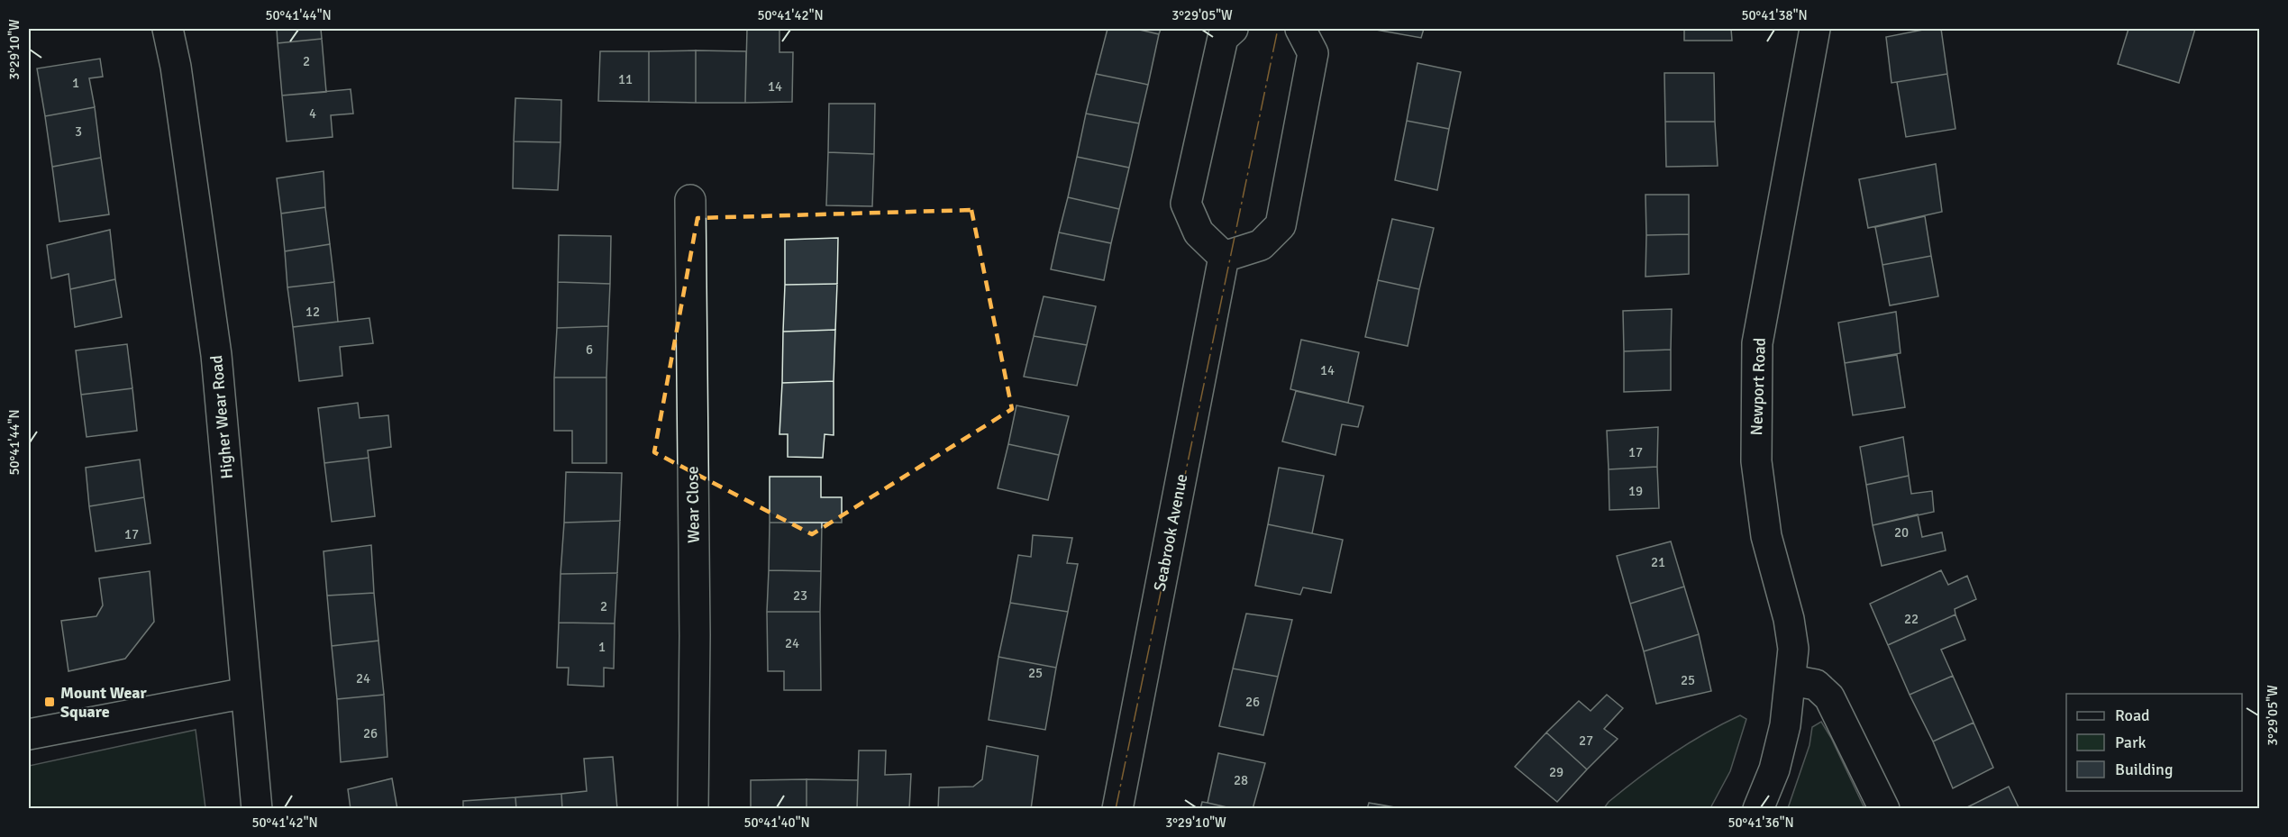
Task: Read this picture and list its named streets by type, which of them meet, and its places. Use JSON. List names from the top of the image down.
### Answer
{
  "streets": {
    "street": [
      "Newport Road",
      "Higher Wear Road",
      "Wear Close",
      "Seabrook Avenue"
    ]
  },
  "places": {
    "transit": ["Mount Wear Square"]
  },
  "house_numbers": [
    "2",
    "11",
    "1",
    "14",
    "4",
    "3",
    "12",
    "6",
    "14",
    "17",
    "19",
    "20",
    "17",
    "21",
    "23",
    "2",
    "22",
    "24",
    "1",
    "25",
    "24",
    "25",
    "26",
    "26",
    "27",
    "29",
    "28"
  ],
  "legend": ["Road", "Park", "Building"],
  "coordinates": [
    "50°41'44\"N",
    "50°41'42\"N",
    "3°29'05\"W",
    "50°41'38\"N",
    "3°29'10\"W",
    "50°41'40\"N",
    "50°41'36\"N"
  ]
}
